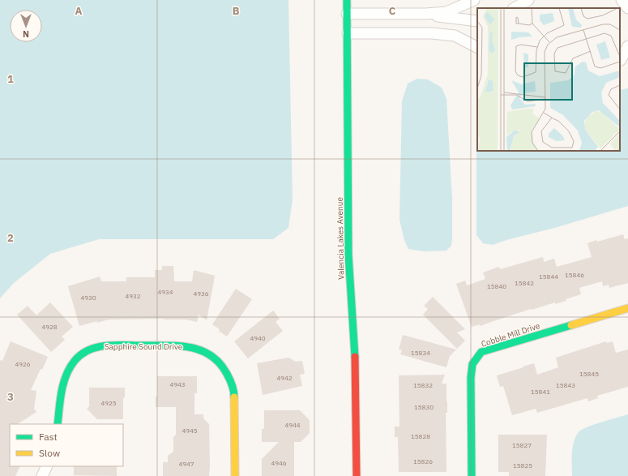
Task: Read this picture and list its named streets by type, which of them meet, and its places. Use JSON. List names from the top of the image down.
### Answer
{
  "streets": {
    "street": ["Valencia Lakes Avenue", "Cobble Mill Drive", "Sapphire Sound Drive"]
  },
  "house_numbers": [
    "15846",
    "15844",
    "15842",
    "15840",
    "4934",
    "4936",
    "4932",
    "4930",
    "4928",
    "4940",
    "15834",
    "4926",
    "15845",
    "4942",
    "4943",
    "15832",
    "15843",
    "15841",
    "4925",
    "15830",
    "4944",
    "4945",
    "15828",
    "15827",
    "15826",
    "4946",
    "4947",
    "15825"
  ],
  "legend": ["Fast", "Slow"],
  "north": "bottom",
  "grid": {
    "columns": ["A", "B", "C"],
    "rows": ["1", "2", "3"]
  }
}
